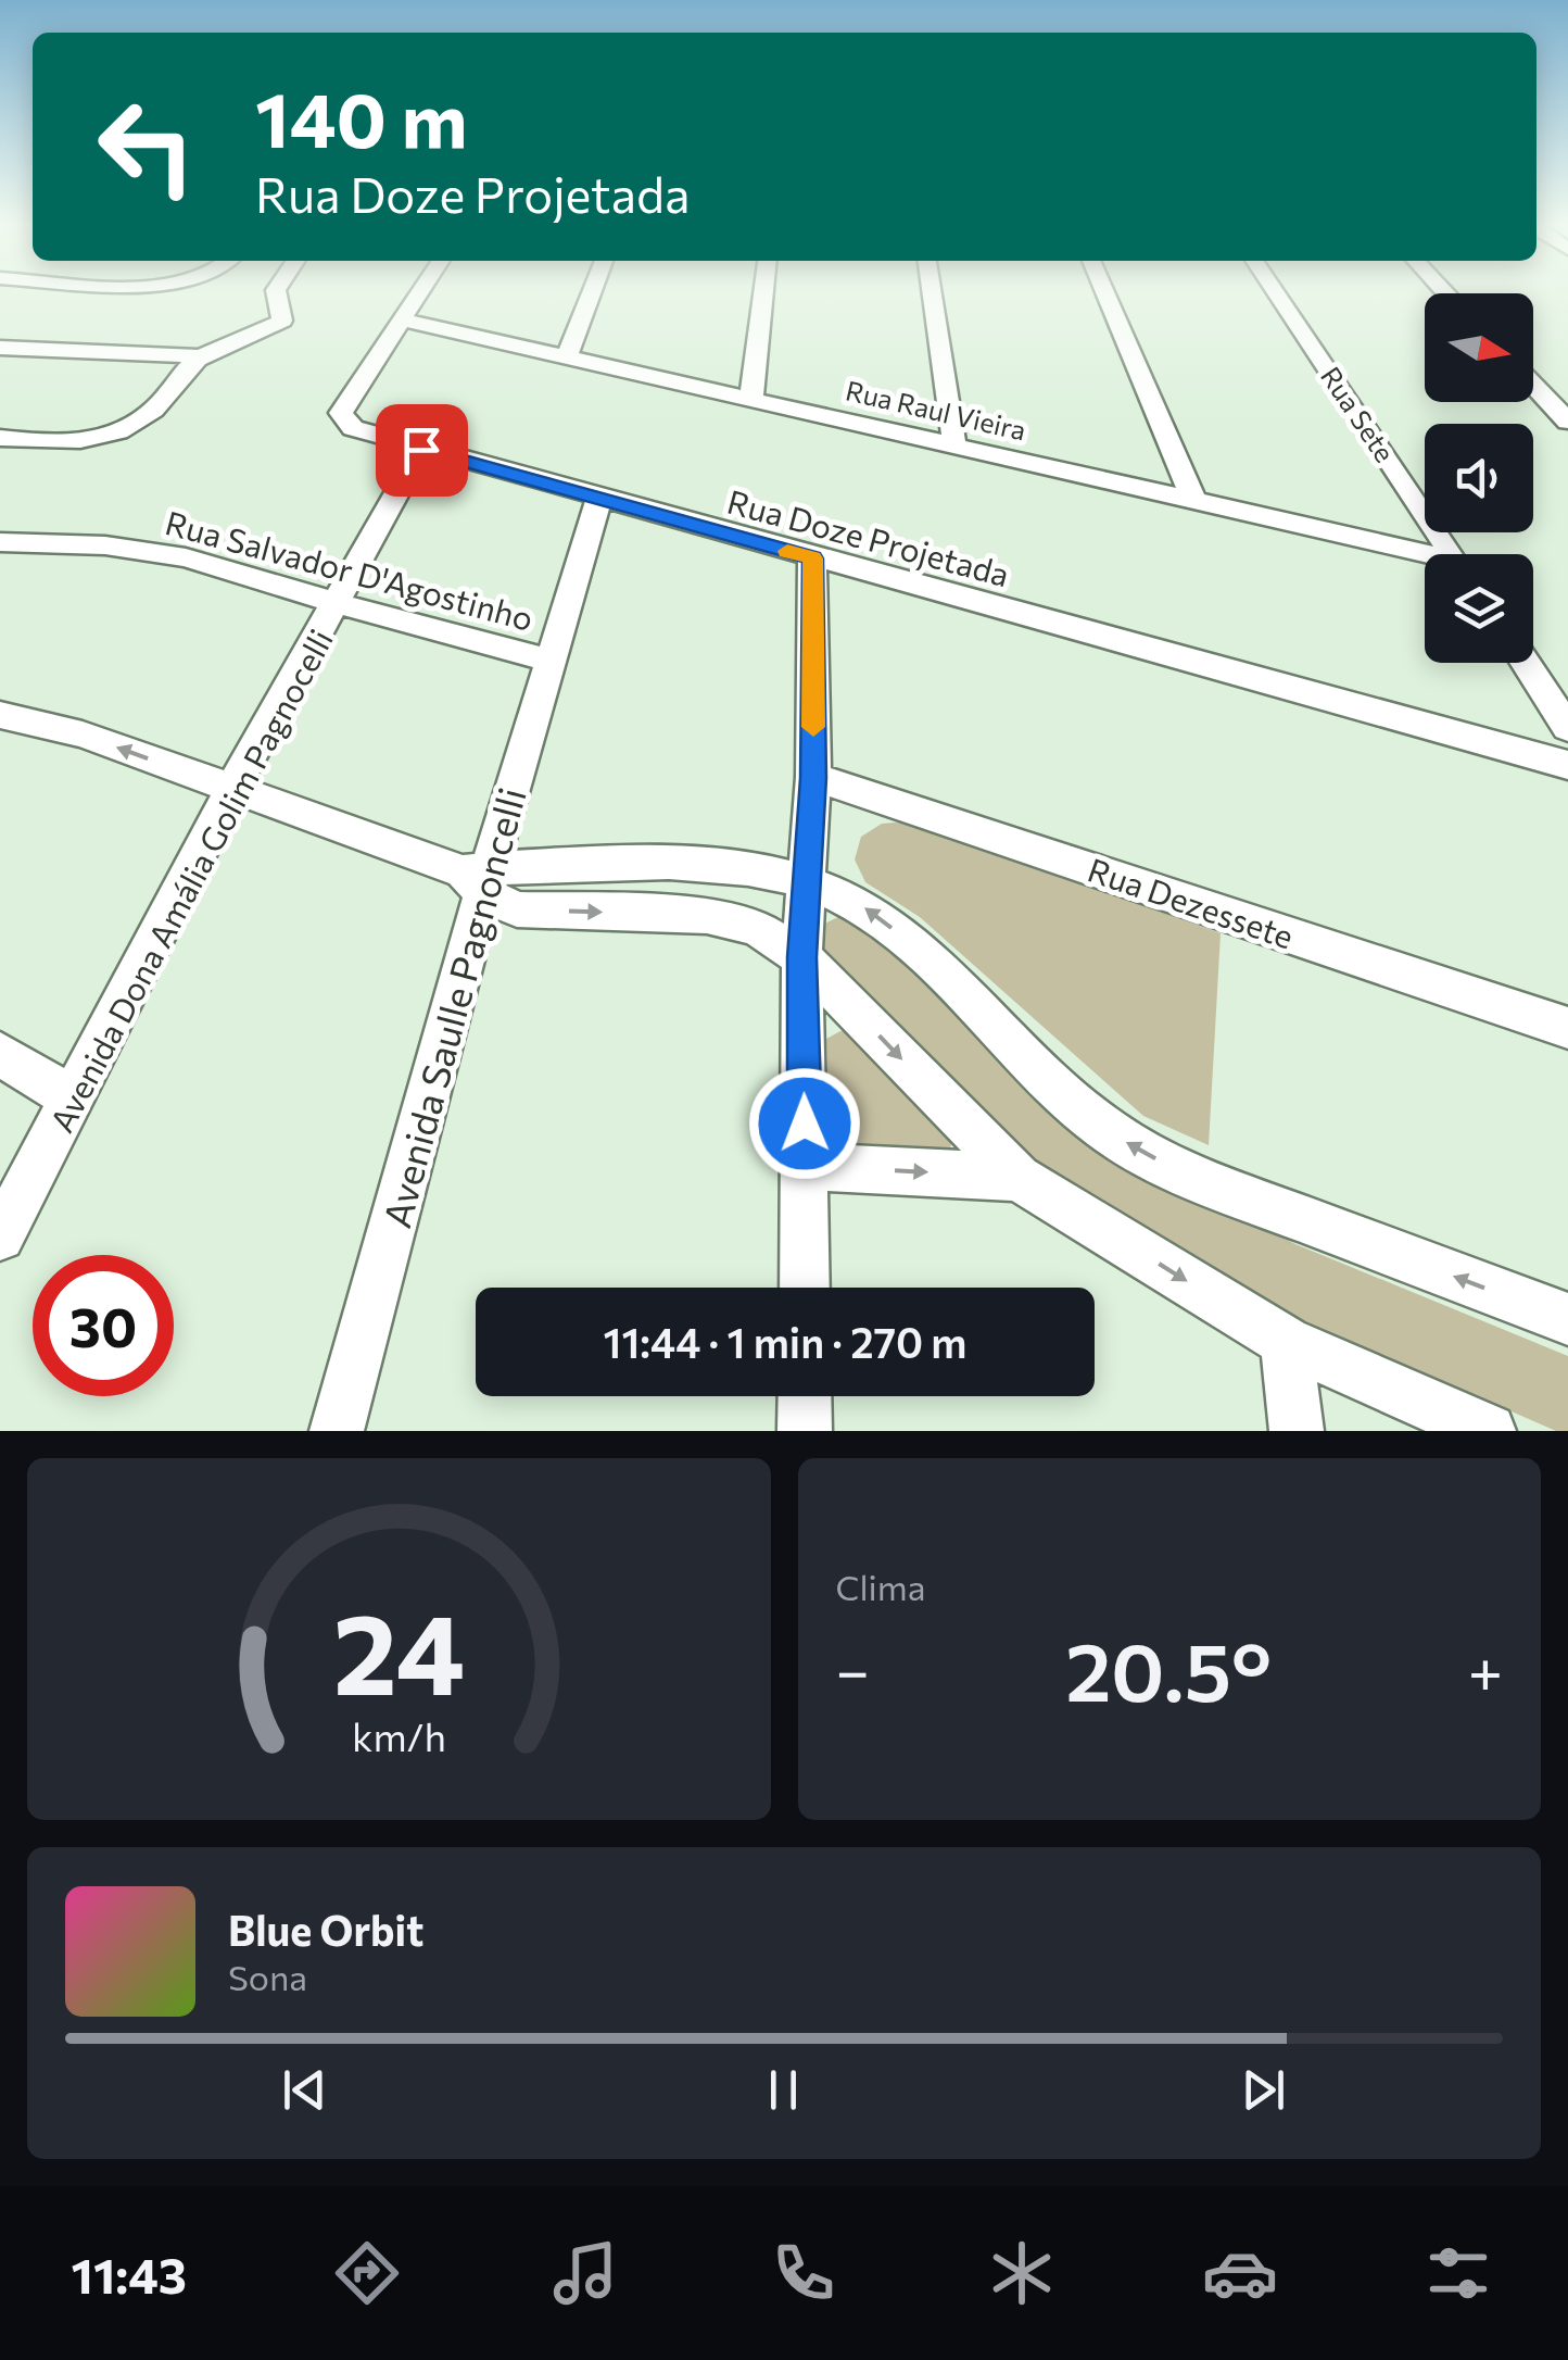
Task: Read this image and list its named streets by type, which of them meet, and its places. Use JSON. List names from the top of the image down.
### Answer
{
  "streets": {
    "street": [
      "Rua Raul Vieira",
      "Rua Sete",
      "Rua Doze Projetada",
      "Rua Salvador D'Agostinho",
      "Avenida Dona Amália Golim Pagnocelli",
      "Rua Dezessete",
      "Avenida Saulle Pagnoncelli"
    ]
  },
  "crossings": [
    ["Rua Raul Vieira", "Rua Doze Projetada"],
    ["Rua Doze Projetada", "Avenida Dona Amália Golim Pagnocelli"],
    ["Rua Doze Projetada", "Avenida Saulle Pagnoncelli"],
    ["Rua Salvador D'Agostinho", "Avenida Dona Amália Golim Pagnocelli"],
    ["Rua Salvador D'Agostinho", "Avenida Saulle Pagnoncelli"]
  ],
  "north": "right",
  "page": {
    "turn": ["140 m", "Rua Doze Projetada"],
    "limit": "30",
    "trip": "11:44 · 1 min · 270 m",
    "tile": "Clima",
    "heat": ["−", "20.5°", "+"],
    "song": ["Blue Orbit", "Sona"],
    "tabs": "11:43",
    "gauge": ["24", "km/h"]
  }
}
